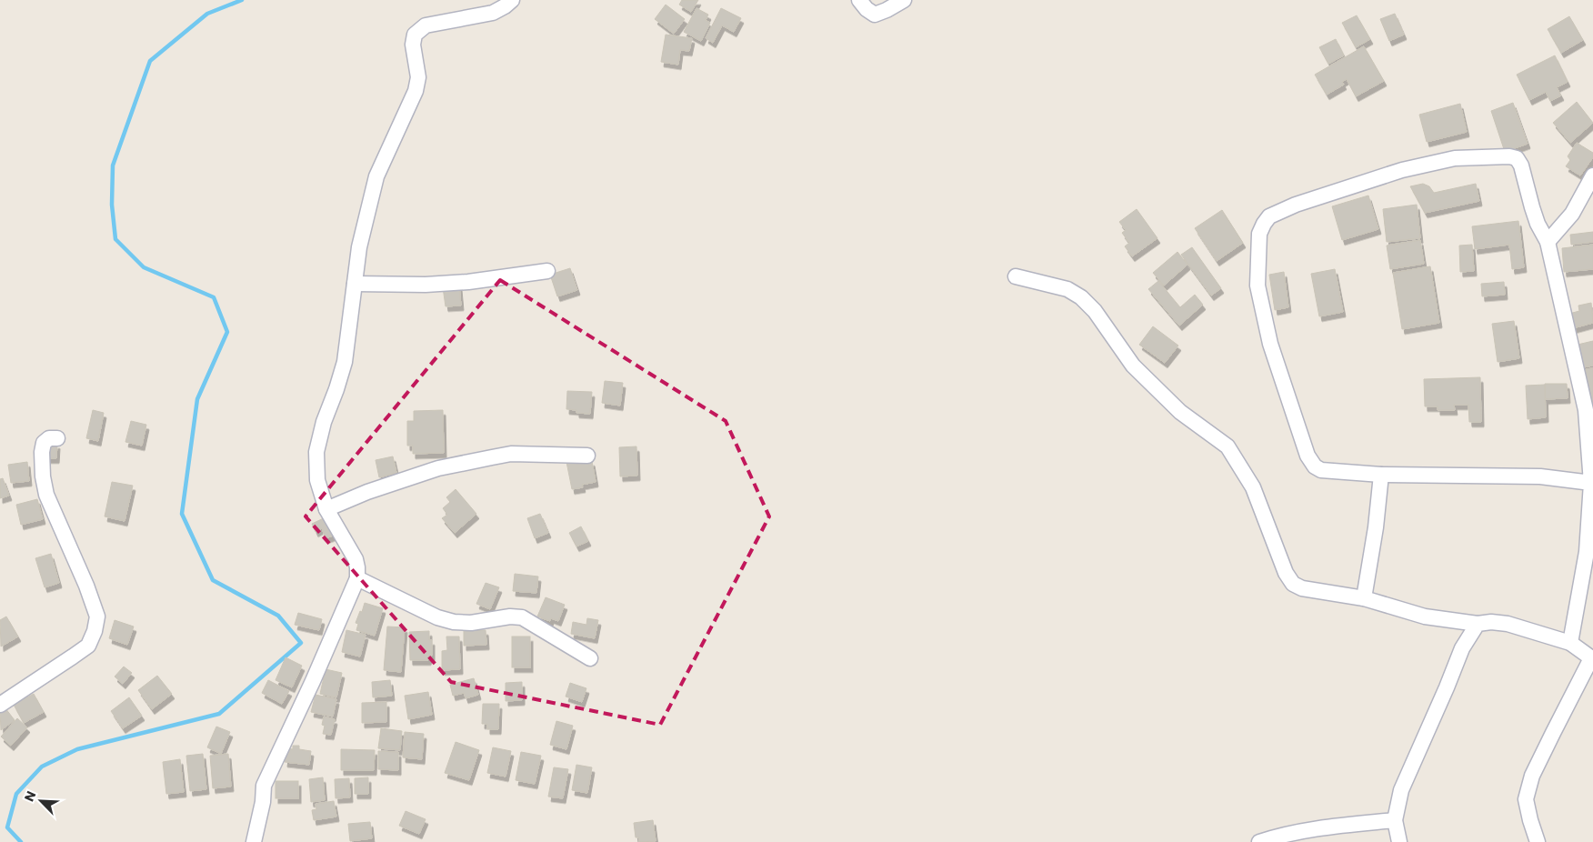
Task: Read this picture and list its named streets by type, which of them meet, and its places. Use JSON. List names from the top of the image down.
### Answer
{
  "north": "top left"
}
